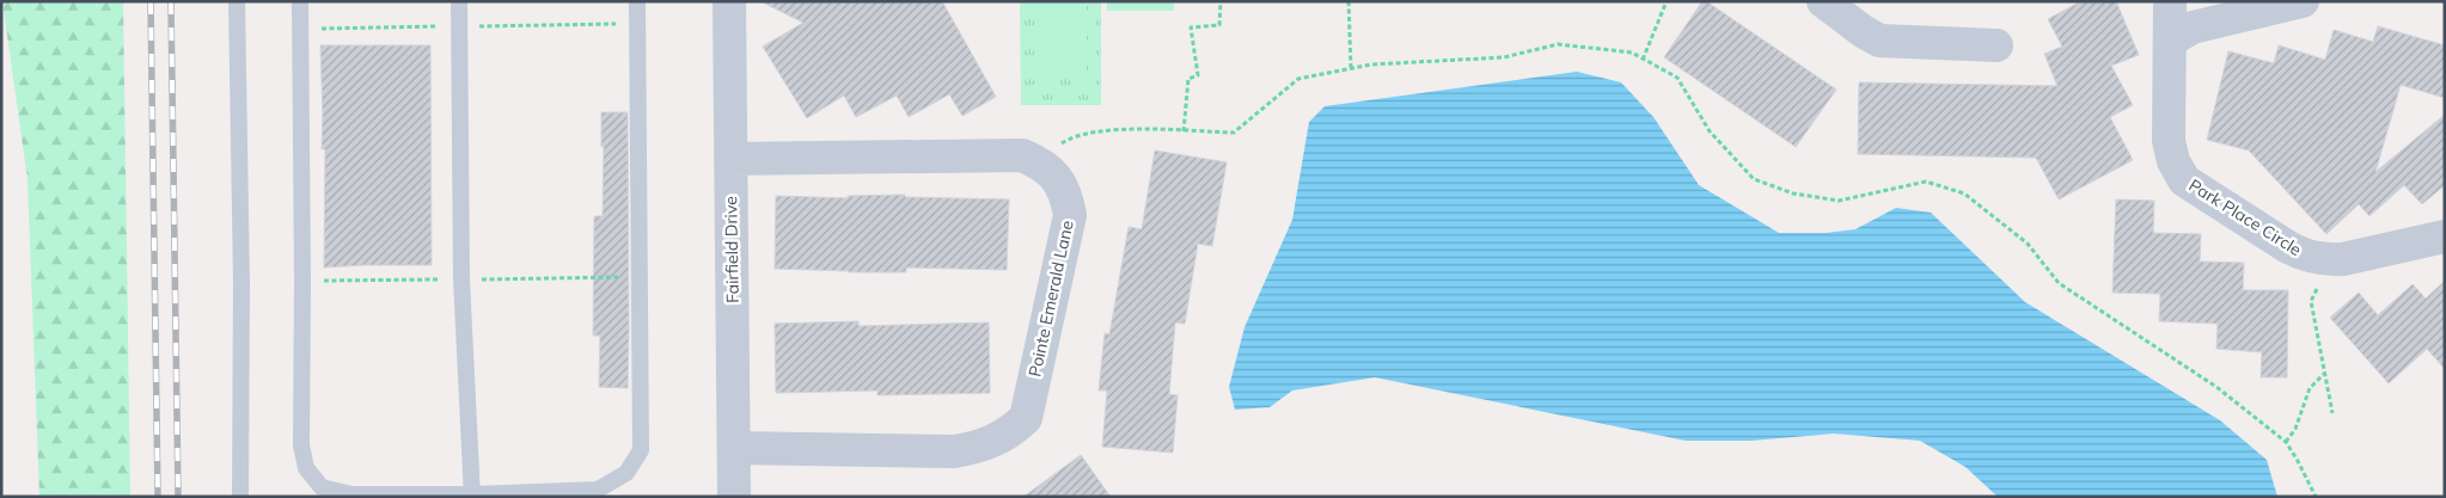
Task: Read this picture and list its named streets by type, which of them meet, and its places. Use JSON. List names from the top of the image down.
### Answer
{
  "streets": {
    "street": ["Park Place Circle", "Fairfield Drive", "Pointe Emerald Lane"]
  },
  "crossings": [
    ["Fairfield Drive", "Pointe Emerald Lane"]
  ]
}
